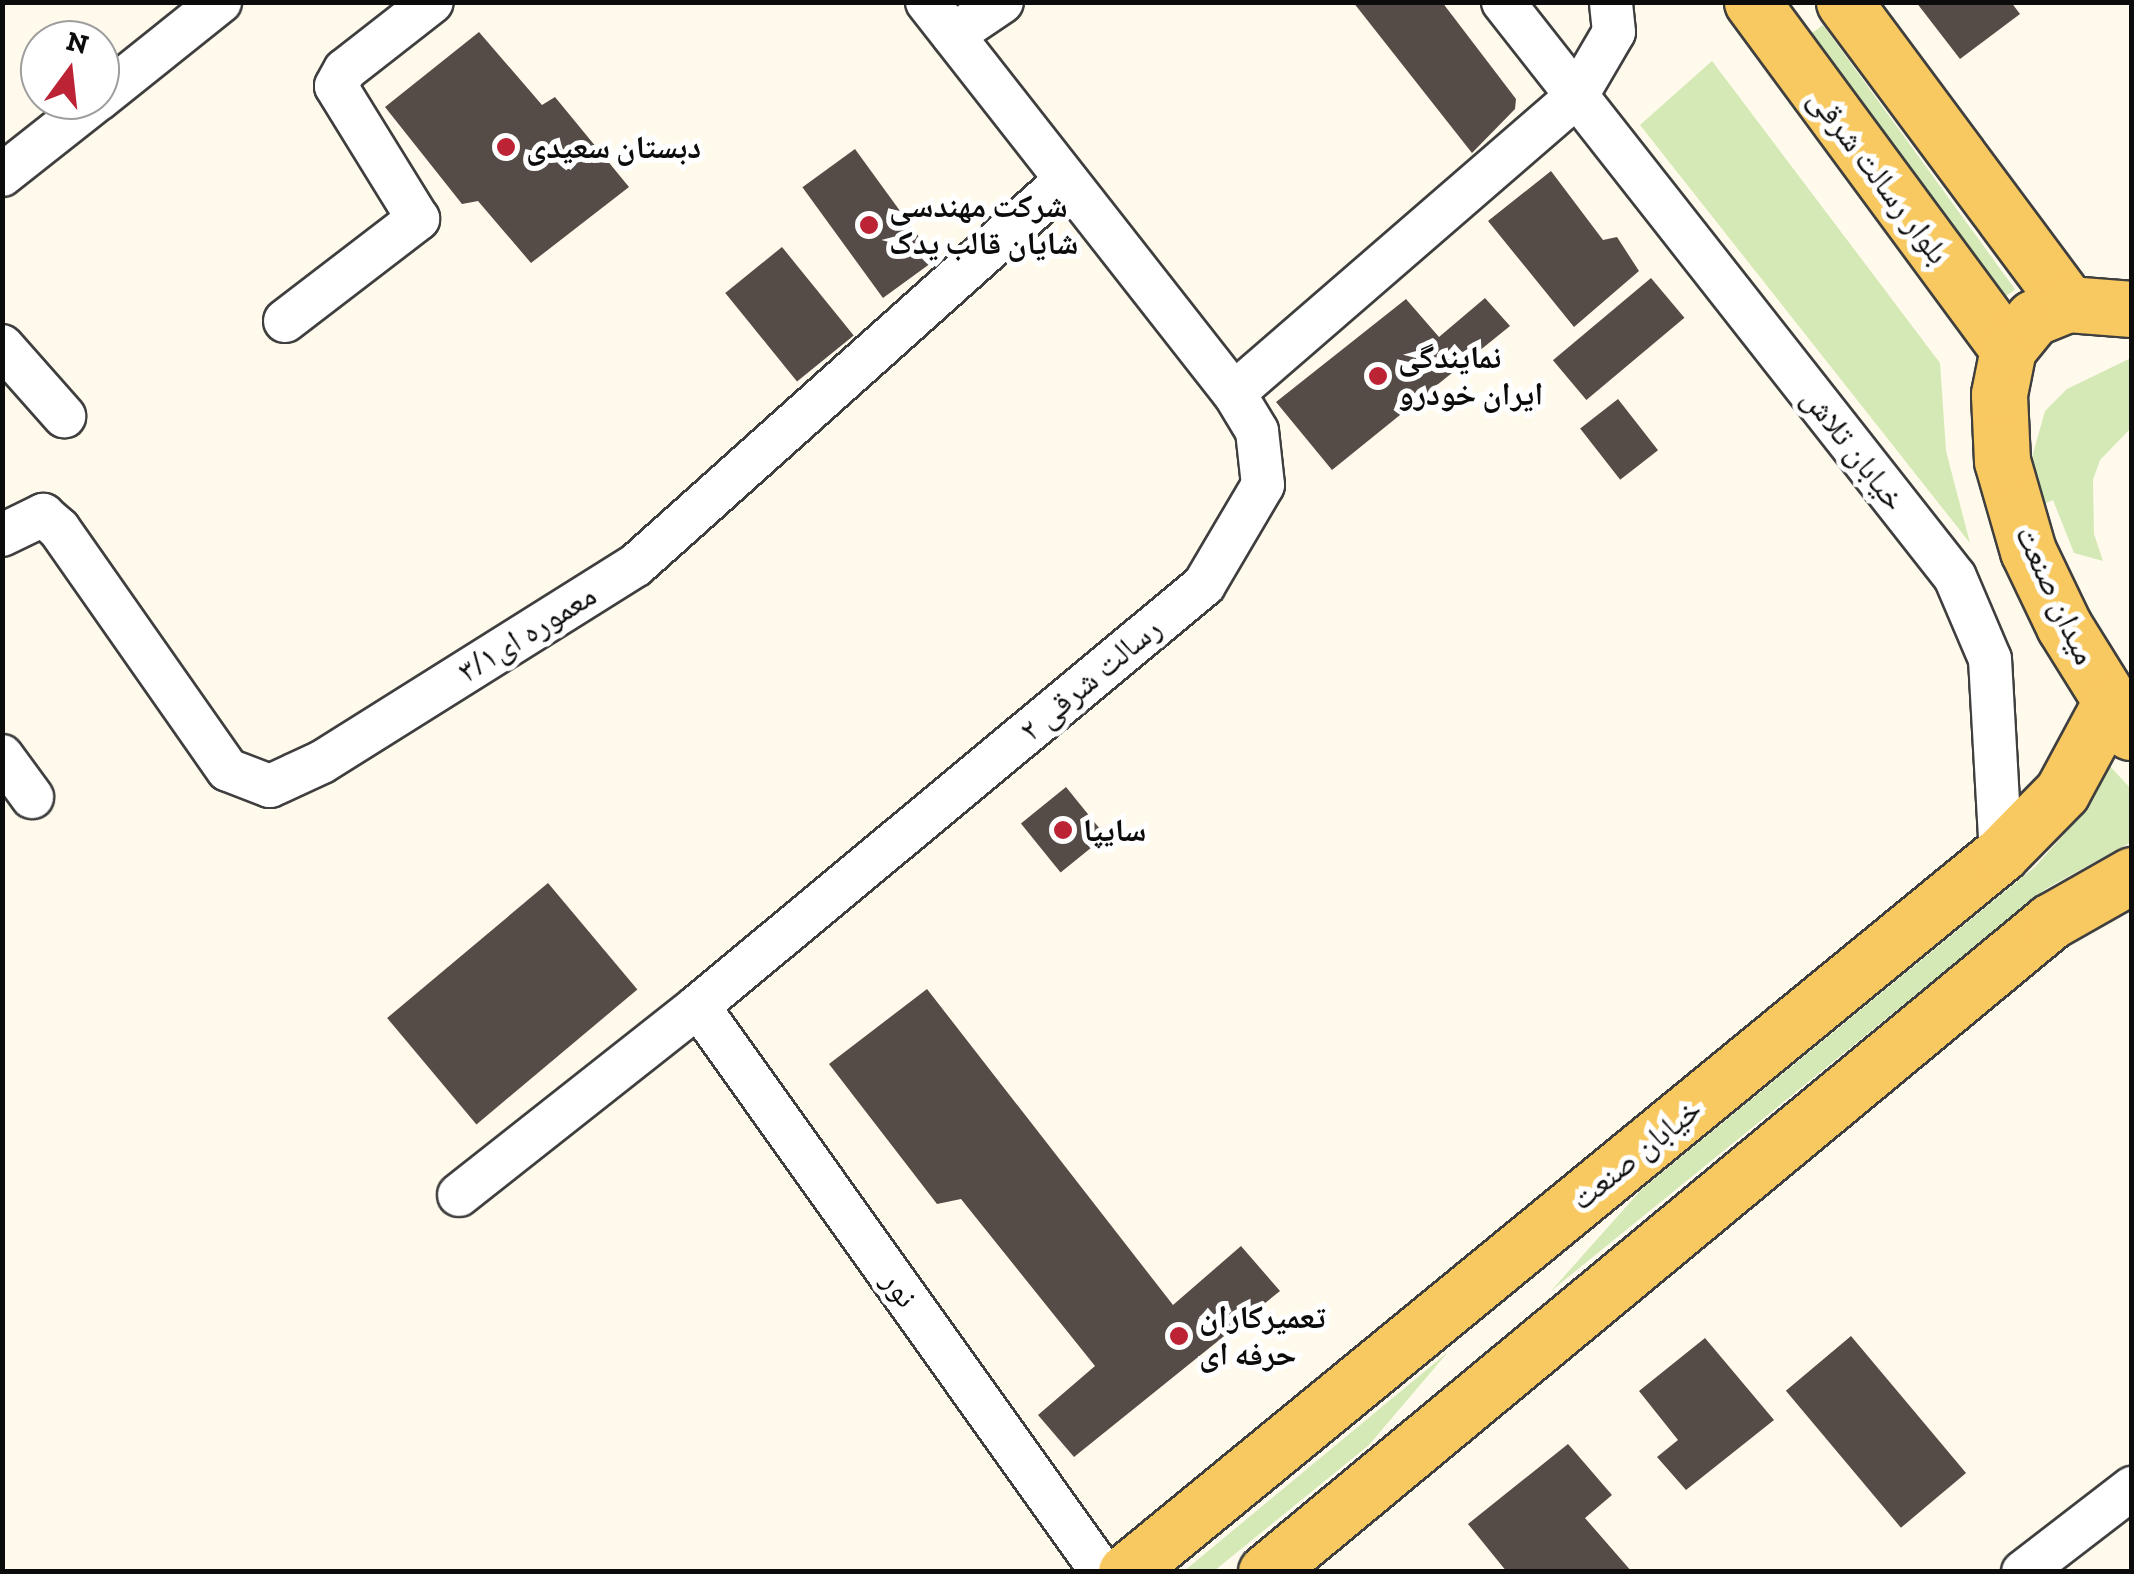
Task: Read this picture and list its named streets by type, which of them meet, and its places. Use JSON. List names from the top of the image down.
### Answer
{
  "streets": {
    "main road": ["بلوار رسالت شرقی", "میدان صنعت", "خیابان صنعت"],
    "street": [
      "خیابان تلاش",
      "معموره ای۳/۱",
      "رسالت شرقی ۲",
      "نور"
    ]
  },
  "crossings": [
    ["بلوار رسالت شرقی", "میدان صنعت"],
    ["خیابان تلاش", "خیابان صنعت"],
    ["میدان صنعت", "خیابان صنعت"],
    ["معموره ای۳/۱", "رسالت شرقی ۲"],
    ["رسالت شرقی ۲", "نور"]
  ],
  "places": [
    "دبستان سعیدی",
    "شرکت مهندسی شایان قالب یدک",
    "نمایندگی ایران خودرو",
    "سایپا",
    "تعمیرکاران حرفه ای"
  ],
  "north": "top"
}
